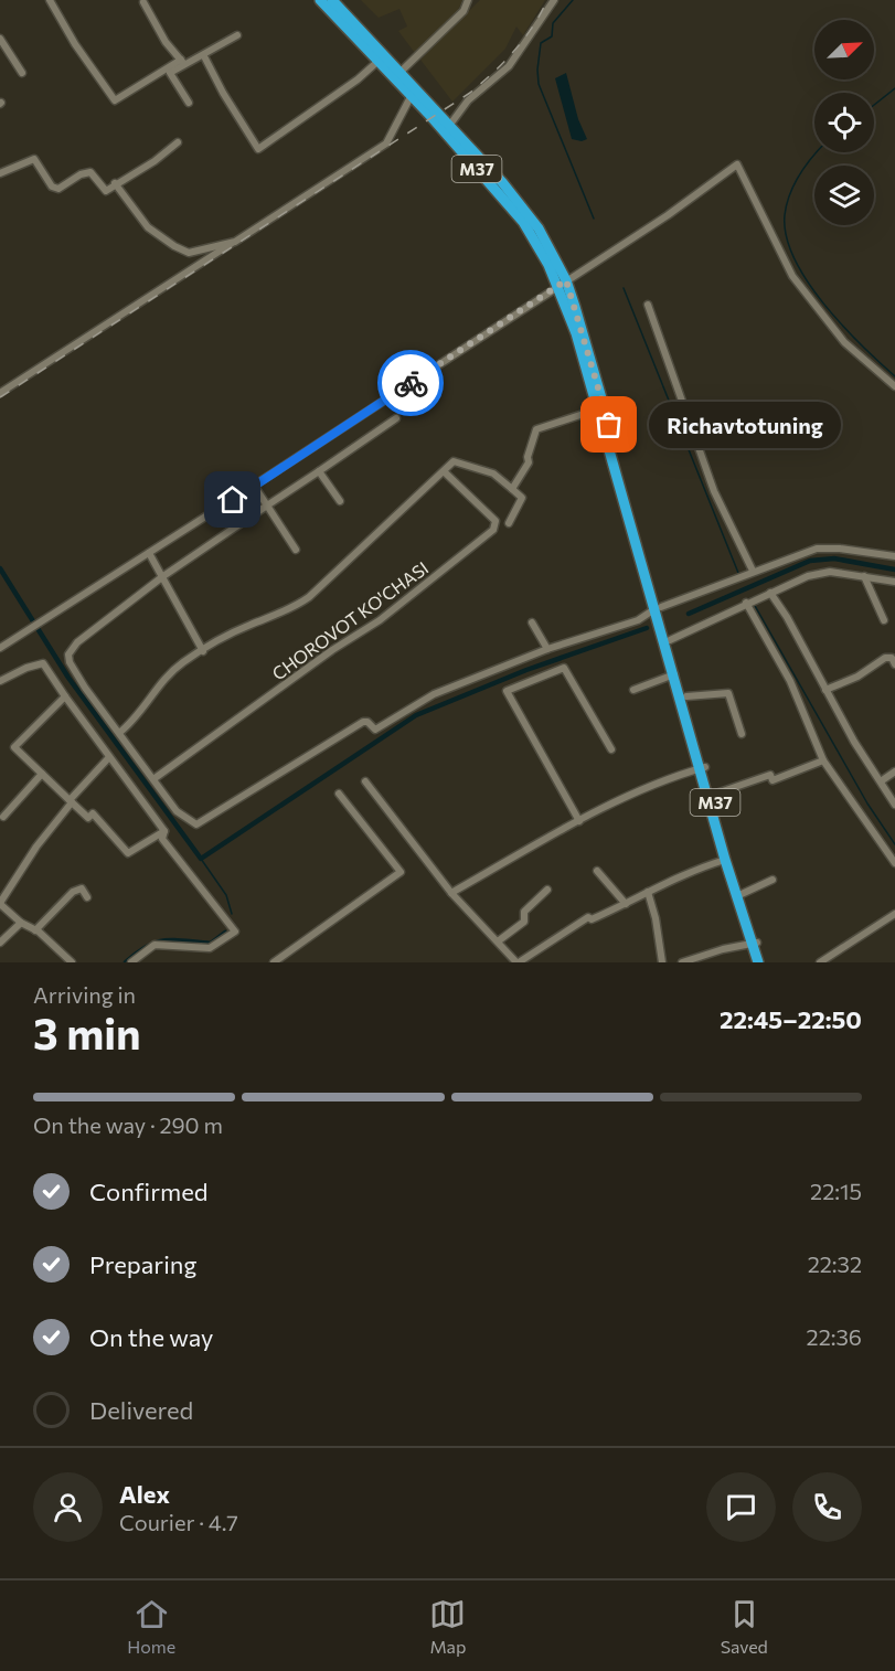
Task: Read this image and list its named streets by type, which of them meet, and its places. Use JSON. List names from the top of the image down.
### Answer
{
  "streets": {
    "highway": ["M37"],
    "street": ["CHOROVOT KO'CHASI"]
  },
  "places": ["Richavtotuning"],
  "north": "top right",
  "page": {
    "bubble": "Richavtotuning",
    "heading": ["3 min", "Arriving in", "22:45–22:50"],
    "panel": ["Alex", "Courier · 4.7"],
    "bar": "On the way · 290 m",
    "list": [
      ["Confirmed", "22:15"],
      ["Preparing", "22:32"],
      ["On the way", "22:36"],
      "Delivered"
    ],
    "tabs": ["Home", "Map", "Saved"]
  }
}
